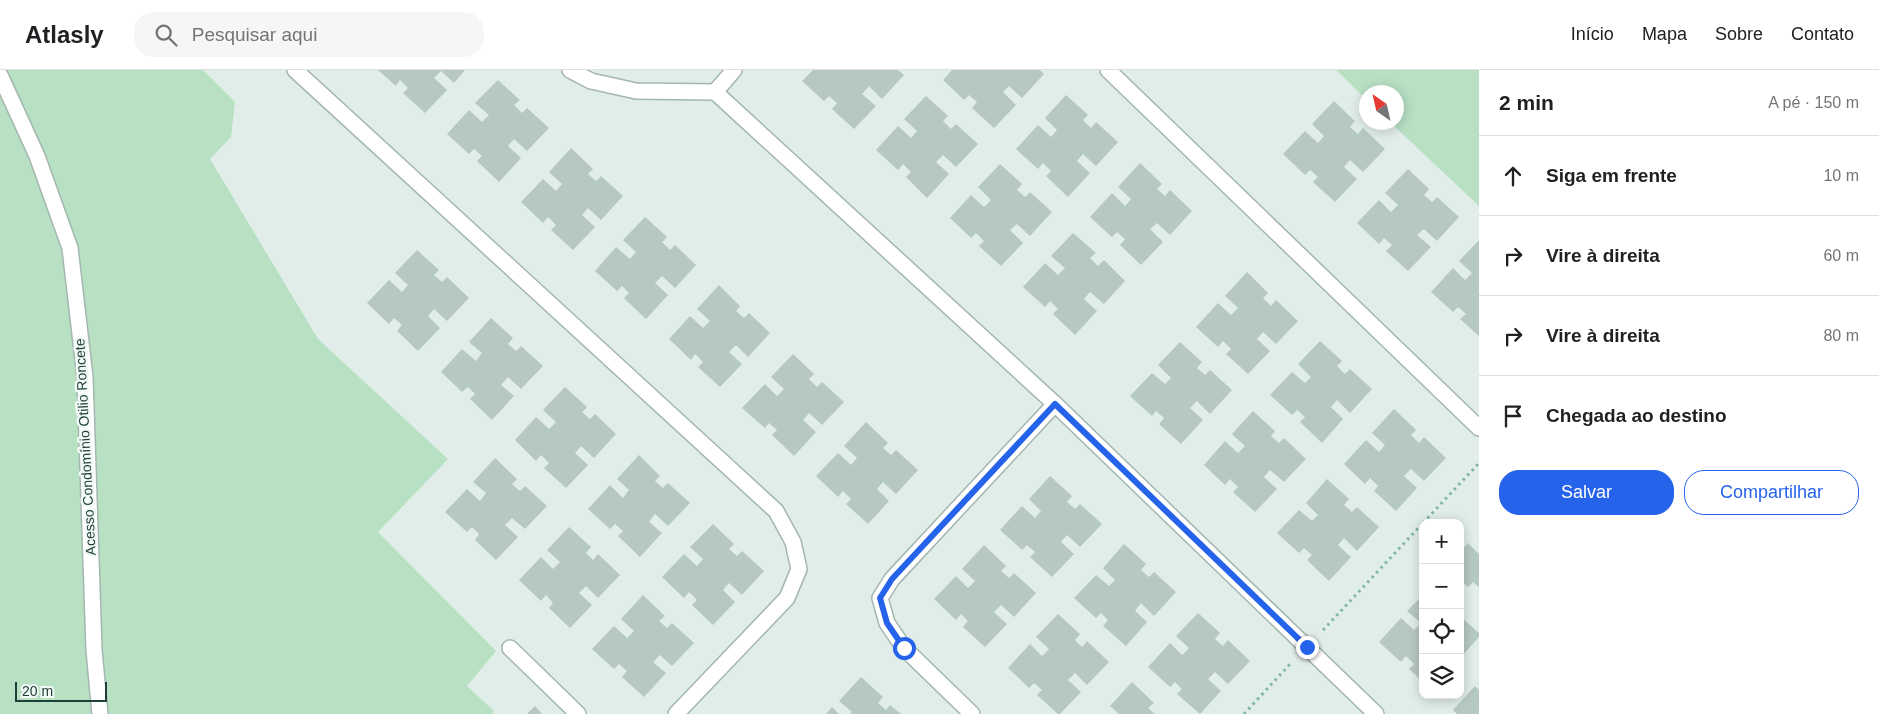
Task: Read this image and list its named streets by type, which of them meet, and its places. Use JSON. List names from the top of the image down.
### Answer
{
  "streets": {
    "street": ["Acesso Condomínio Otilio Roncete"]
  },
  "scale_bar": "20 m",
  "north": "top left",
  "page": {
    "header": "Atlasly",
    "search": "Pesquisar aqui",
    "nav": [
      "Início",
      "Mapa",
      "Sobre",
      "Contato"
    ],
    "heading": ["2 min", "A pé · 150 m"],
    "list": [
      ["Siga em frente", "10 m"],
      ["Vire à direita", "60 m"],
      ["Vire à direita", "80 m"],
      "Chegada ao destino"
    ],
    "buttons": ["Salvar", "Compartilhar"],
    "map_buttons": ["+", "−"],
    "scale": "20 m"
  }
}
